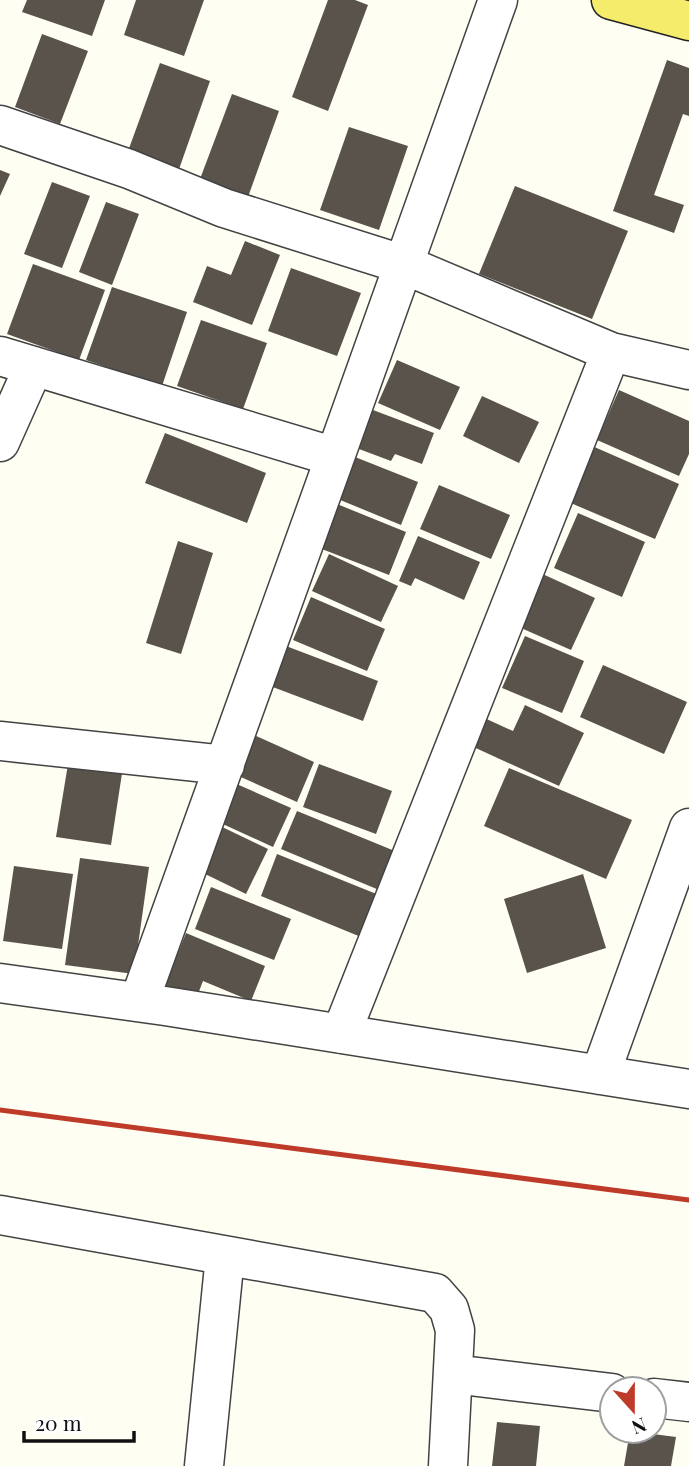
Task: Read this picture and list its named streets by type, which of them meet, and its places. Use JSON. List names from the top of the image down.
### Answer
{
  "scale_bar": "20 m",
  "north": "bottom"
}
